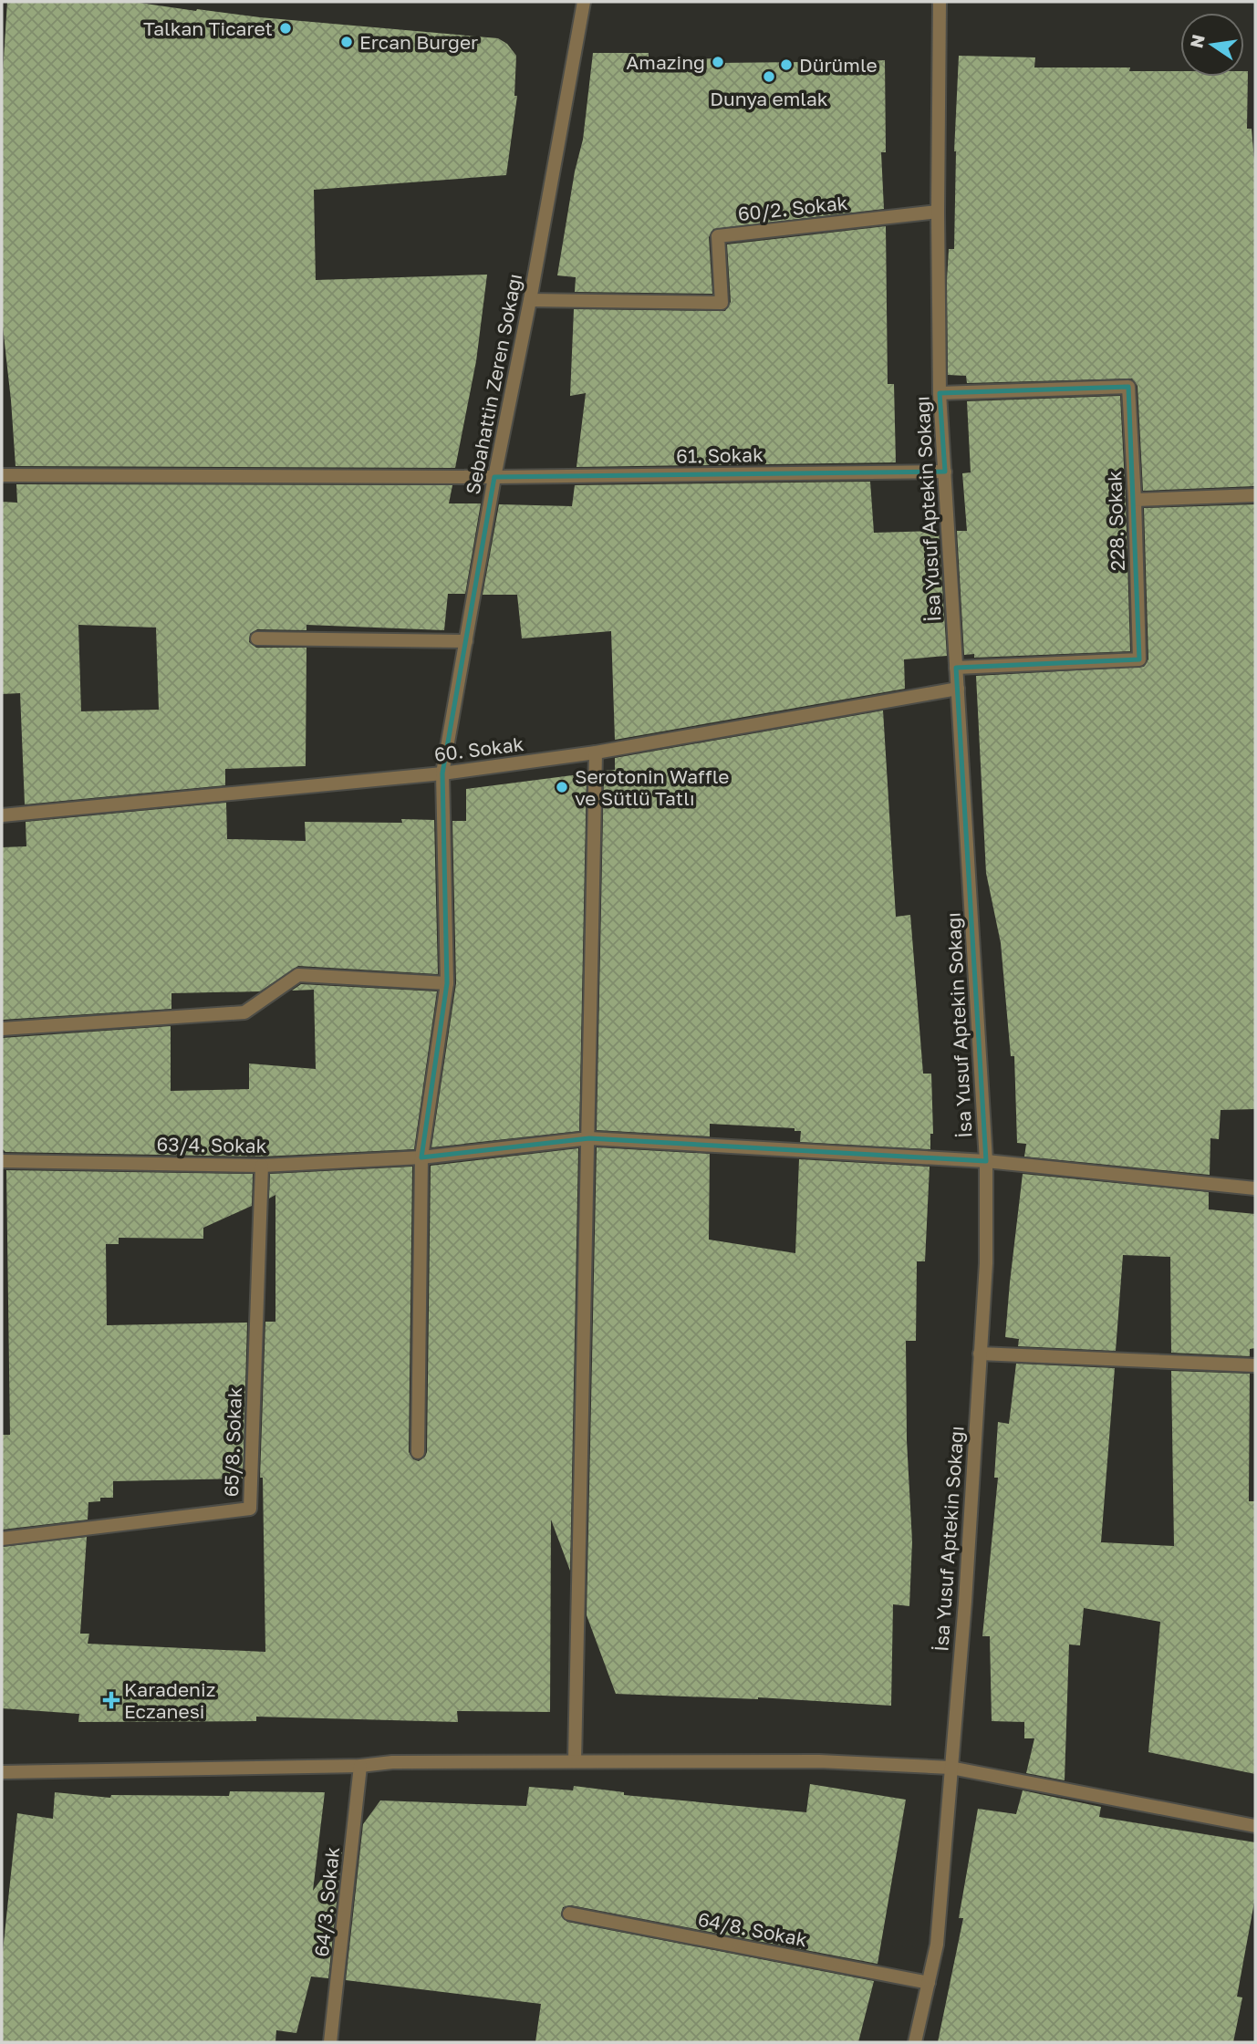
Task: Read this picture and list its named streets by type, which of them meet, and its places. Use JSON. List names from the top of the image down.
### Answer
{
  "streets": {
    "street": [
      "60/2. Sokak",
      "Sebahattin Zeren Sokağı",
      "61. Sokak",
      "İsa Yusuf Aptekin Sokağı",
      "228. Sokak",
      "60. Sokak",
      "63/4. Sokak",
      "65/8. Sokak",
      "64/3. Sokak",
      "64/8. Sokak"
    ]
  },
  "crossings": [
    ["60/2. Sokak", "Sebahattin Zeren Sokağı"],
    ["60/2. Sokak", "İsa Yusuf Aptekin Sokağı"],
    ["Sebahattin Zeren Sokağı", "61. Sokak"],
    ["Sebahattin Zeren Sokağı", "60. Sokak"],
    ["Sebahattin Zeren Sokağı", "63/4. Sokak"],
    ["61. Sokak", "İsa Yusuf Aptekin Sokağı"],
    ["İsa Yusuf Aptekin Sokağı", "228. Sokak"],
    ["İsa Yusuf Aptekin Sokağı", "60. Sokak"],
    ["İsa Yusuf Aptekin Sokağı", "63/4. Sokak"],
    ["İsa Yusuf Aptekin Sokağı", "64/8. Sokak"],
    ["63/4. Sokak", "65/8. Sokak"]
  ],
  "places": {
    "other": [
      "Talkan Ticaret",
      "Ercan Burger",
      "Amazing",
      "Dürümle",
      "Dunya emlak",
      "Serotonin Waffle ve Sütlü Tatlı"
    ],
    "health": ["Karadeniz Eczanesi"]
  },
  "north": "left"
}
